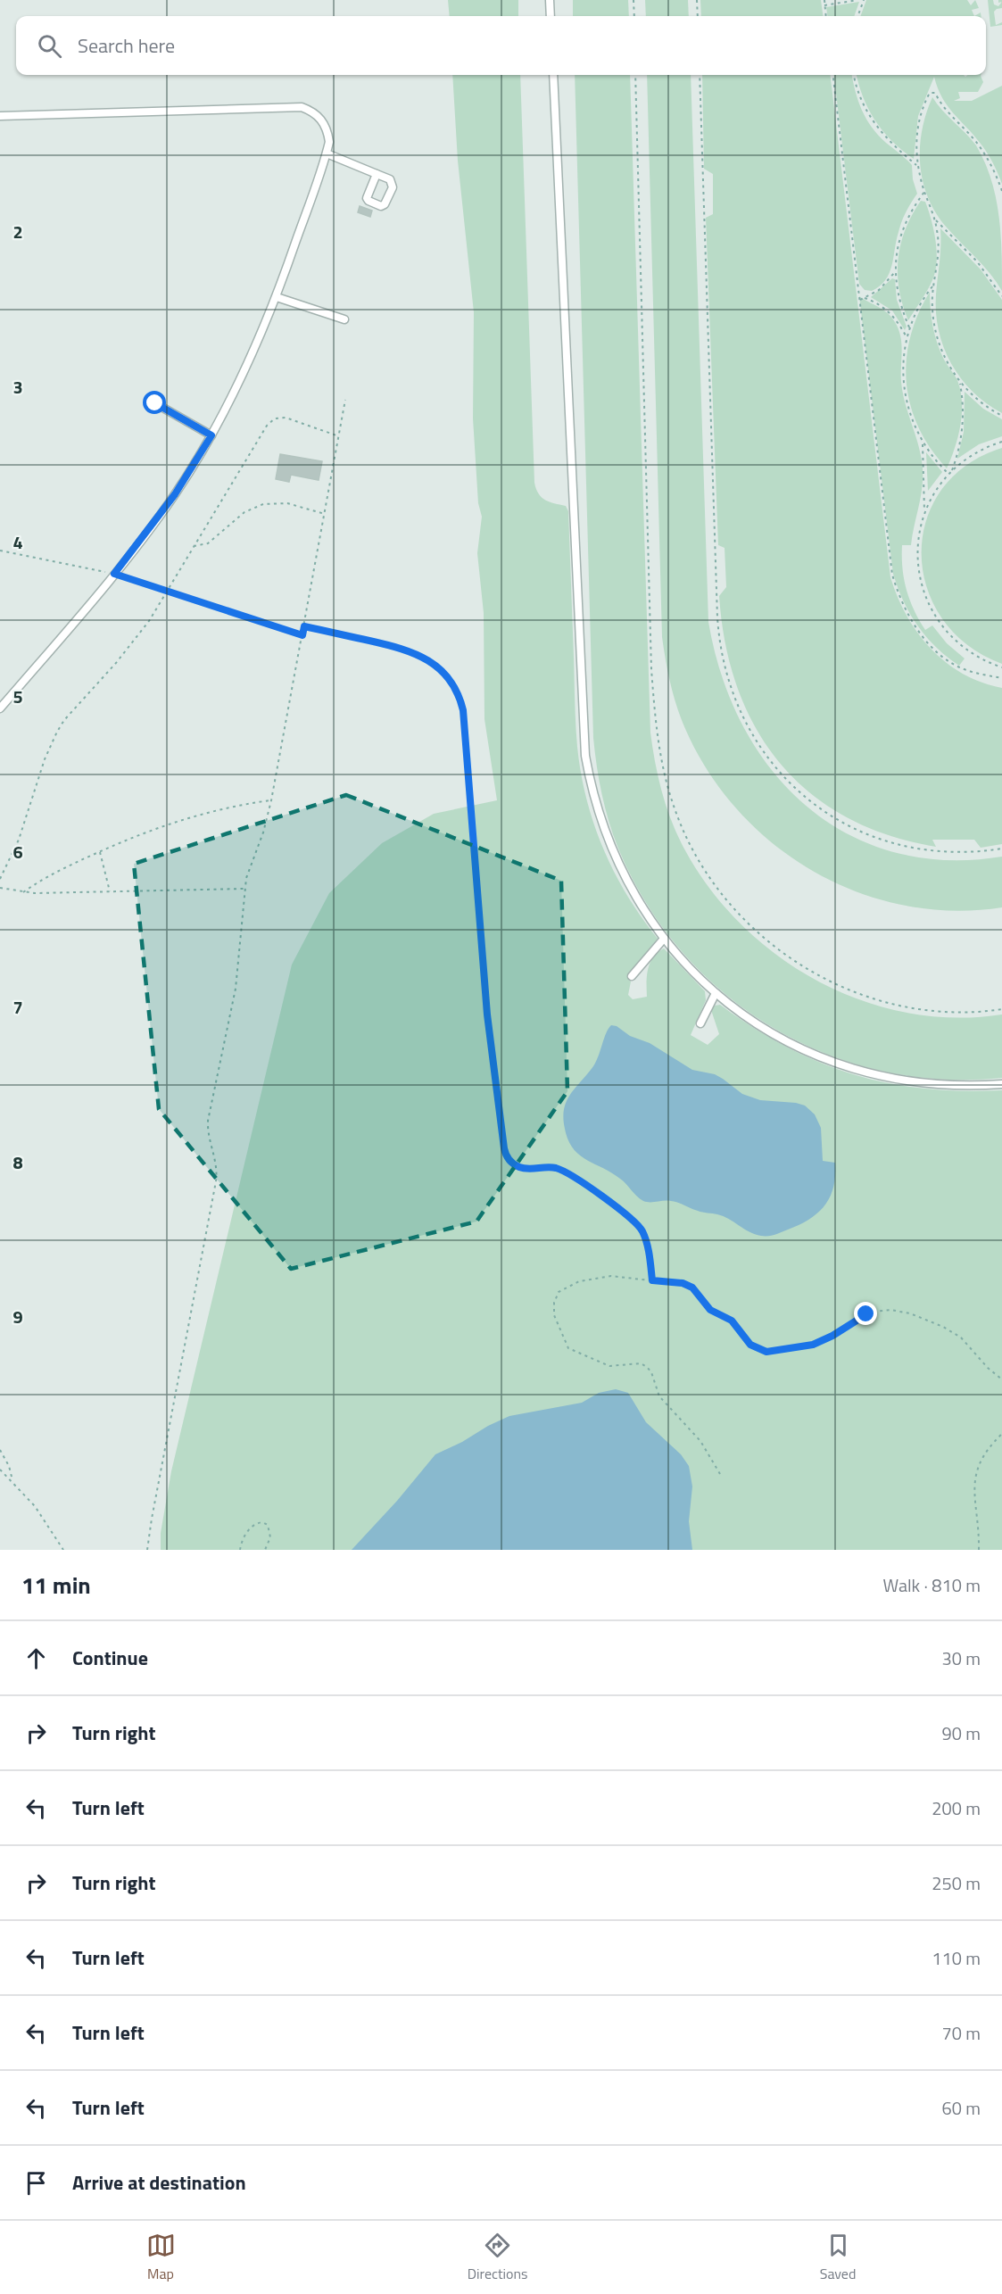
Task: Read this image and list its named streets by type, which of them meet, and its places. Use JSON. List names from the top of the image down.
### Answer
{
  "page": {
    "search": "Search here",
    "heading": ["11 min", "Walk · 810 m"],
    "list": [
      ["Continue", "30 m"],
      ["Turn right", "90 m"],
      ["Turn left", "200 m"],
      ["Turn right", "250 m"],
      ["Turn left", "110 m"],
      ["Turn left", "70 m"],
      ["Turn left", "60 m"],
      "Arrive at destination"
    ],
    "nav": ["Map", "Directions", "Saved"]
  },
  "grid": {
    "rows": [
      "2",
      "3",
      "4",
      "5",
      "6",
      "7",
      "8",
      "9"
    ]
  }
}
